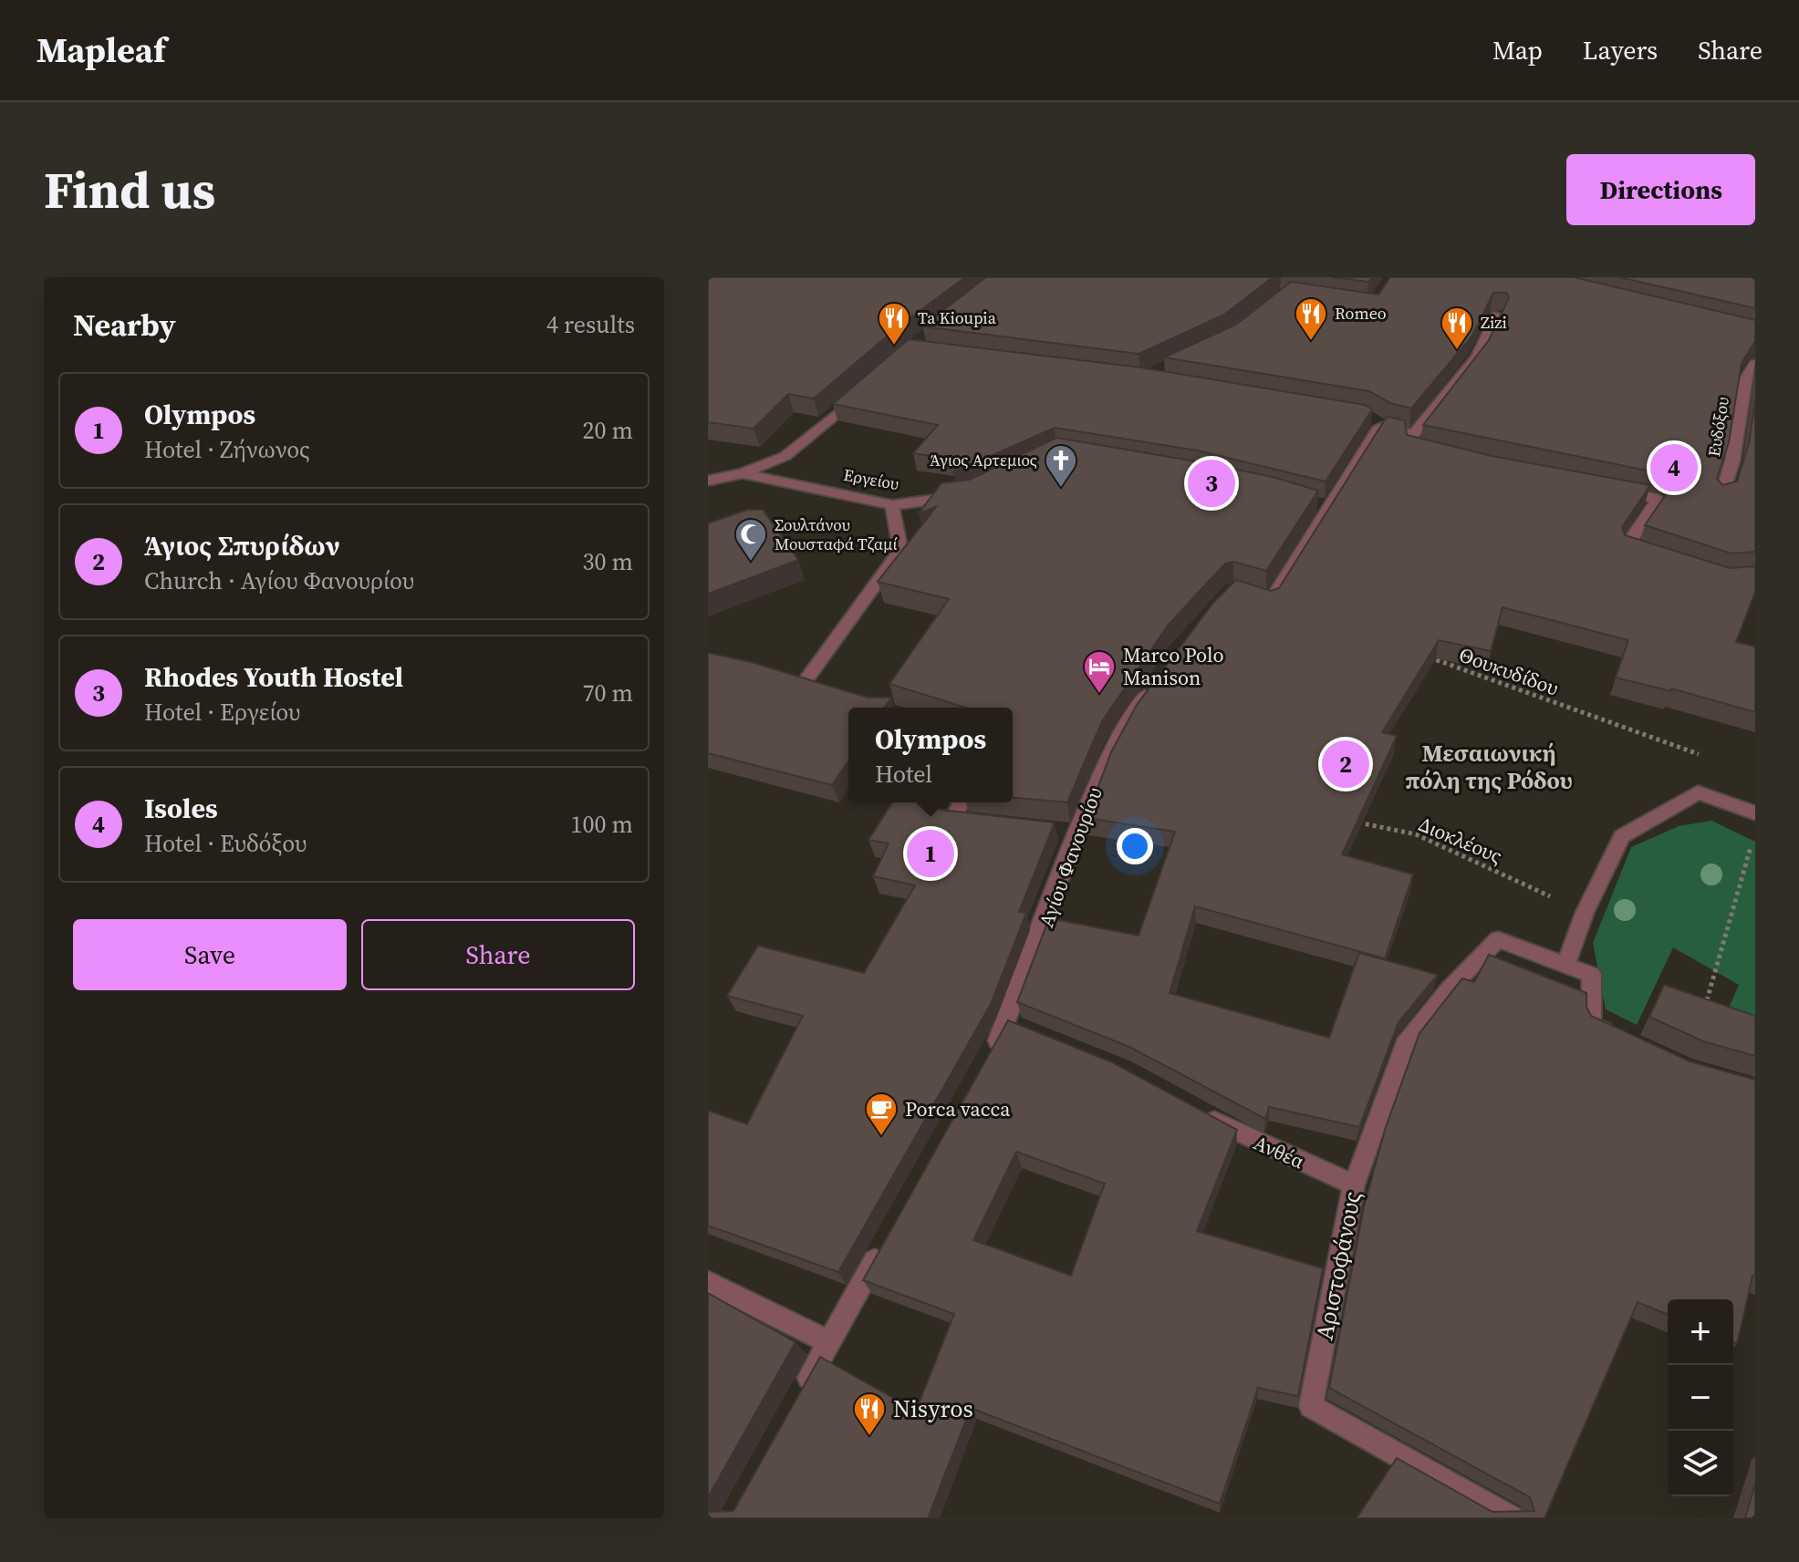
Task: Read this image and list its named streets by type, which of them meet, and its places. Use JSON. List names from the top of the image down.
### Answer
{
  "streets": {
    "street": [
      "Ευδόξου",
      "Εργείου",
      "Αγίου Φανουρίου",
      "Ανθέα",
      "Αριστοφάνους"
    ],
    "path": ["Θουκυδίδου", "Διοκλέους"]
  },
  "crossings": [
    ["Ανθέα", "Αριστοφάνους"]
  ],
  "districts": ["Μεσαιωνική πόλη της Ρόδου"],
  "places": {
    "restaurant": [
      "Romeo",
      "Ta Kioupia",
      "Zizi",
      "Nisyros"
    ],
    "church": ["Άγιος Αρτεμιος"],
    "mosque": ["Σουλτάνου Μουσταφά Τζαμί"],
    "hotel": ["Marco Polo Manison"],
    "cafe": ["Porca vacca"]
  },
  "page": {
    "header": "Mapleaf",
    "nav": ["Map", "Layers", "Share"],
    "buttons": [
      "Directions",
      ["Save", "Share"]
    ],
    "title": "Find us",
    "heading": ["Nearby", "4 results"],
    "list": [
      {
        "mark": "1",
        "name": "Olympos",
        "note": "Hotel · Ζήνωνος",
        "value": "20 m"
      },
      {
        "mark": "2",
        "name": "Άγιος Σπυρίδων",
        "note": "Church · Αγίου Φανουρίου",
        "value": "30 m"
      },
      {
        "mark": "3",
        "name": "Rhodes Youth Hostel",
        "note": "Hotel · Εργείου",
        "value": "70 m"
      },
      {
        "mark": "4",
        "name": "Isoles",
        "note": "Hotel · Ευδόξου",
        "value": "100 m"
      }
    ],
    "pins": [
      "4",
      "3",
      "2",
      "1"
    ],
    "popup": ["Olympos", "Hotel"],
    "map_buttons": ["+", "−"]
  }
}
